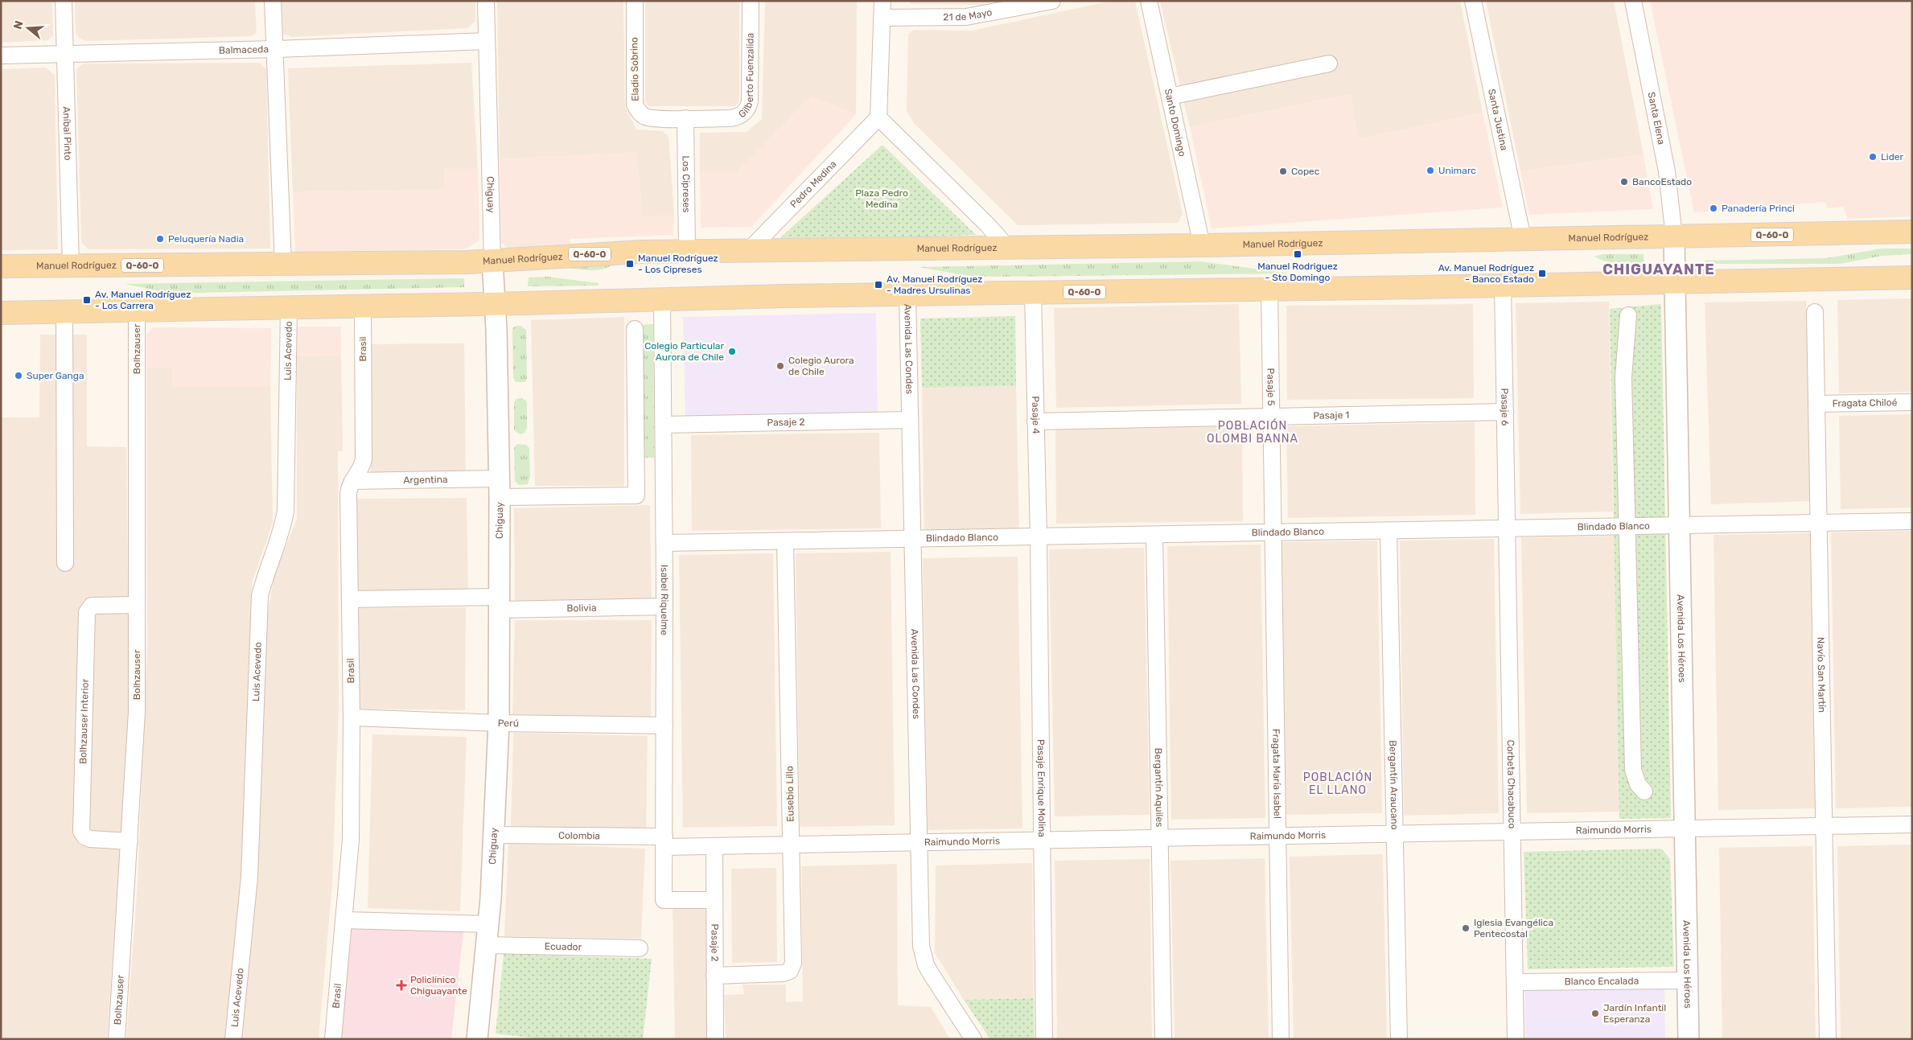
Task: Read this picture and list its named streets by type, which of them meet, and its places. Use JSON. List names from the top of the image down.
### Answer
{
  "streets": {
    "main road": ["Q-60-O", "Manuel Rodríguez"],
    "street": [
      "21 de Mayo",
      "Balmaceda",
      "Eladio Sobrino",
      "Gilberto Fuenzalida",
      "Santa Elena",
      "Santa Justina",
      "Santo Domingo",
      "Aníbal Pinto",
      "Pedro Medina",
      "Los Cipreses",
      "Chiguay",
      "Avenida Las Condes",
      "Bolhzauser",
      "Brasil",
      "Luis Acevedo",
      "Pasaje 5",
      "Fragata Chiloé",
      "Pasaje 6",
      "Pasaje 4",
      "Pasaje 1",
      "Pasaje 2",
      "Argentina",
      "Blindado Blanco",
      "Isabel Riquelme",
      "Bolivia",
      "Avenida Los Héroes",
      "Navío San Martín",
      "Bolhzauser Interior",
      "Perú",
      "Fragata María Isabel",
      "Corbeta Chacabuco",
      "Bergantín Araucano",
      "Bergantín Aquiles",
      "Pasaje Enrique Molina",
      "Eusebio Lillo",
      "Raimundo Morris",
      "Colombia",
      "Ecuador",
      "Blanco Encalada"
    ]
  },
  "crossings": [
    ["Balmaceda", "Aníbal Pinto"],
    ["Balmaceda", "Chiguay"],
    ["Eladio Sobrino", "Gilberto Fuenzalida"],
    ["Eladio Sobrino", "Los Cipreses"],
    ["Gilberto Fuenzalida", "Los Cipreses"],
    ["Santa Elena", "Manuel Rodríguez"],
    ["Santa Elena", "Avenida Los Héroes"],
    ["Santa Justina", "Manuel Rodríguez"],
    ["Santo Domingo", "Manuel Rodríguez"],
    ["Aníbal Pinto", "Manuel Rodríguez"],
    ["Pedro Medina", "Manuel Rodríguez"],
    ["Los Cipreses", "Manuel Rodríguez"],
    ["Chiguay", "Q-60-O"],
    ["Chiguay", "Manuel Rodríguez"],
    ["Chiguay", "Argentina"],
    ["Chiguay", "Bolivia"],
    ["Chiguay", "Perú"],
    ["Chiguay", "Colombia"],
    ["Chiguay", "Ecuador"],
    ["Q-60-O", "Avenida Las Condes"],
    ["Q-60-O", "Bolhzauser"],
    ["Q-60-O", "Brasil"],
    ["Q-60-O", "Luis Acevedo"],
    ["Q-60-O", "Pasaje 5"],
    ["Q-60-O", "Pasaje 6"],
    ["Q-60-O", "Pasaje 4"],
    ["Q-60-O", "Isabel Riquelme"],
    ["Q-60-O", "Avenida Los Héroes"],
    ["Manuel Rodríguez", "Avenida Los Héroes"],
    ["Avenida Las Condes", "Pasaje 2"],
    ["Avenida Las Condes", "Blindado Blanco"],
    ["Avenida Las Condes", "Raimundo Morris"],
    ["Bolhzauser", "Bolhzauser Interior"],
    ["Brasil", "Argentina"],
    ["Brasil", "Bolivia"],
    ["Brasil", "Perú"],
    ["Pasaje 5", "Pasaje 1"],
    ["Pasaje 5", "Blindado Blanco"],
    ["Pasaje 5", "Fragata María Isabel"],
    ["Fragata Chiloé", "Navío San Martín"],
    ["Pasaje 6", "Pasaje 1"],
    ["Pasaje 6", "Blindado Blanco"],
    ["Pasaje 6", "Corbeta Chacabuco"],
    ["Pasaje 4", "Pasaje 1"],
    ["Pasaje 4", "Blindado Blanco"],
    ["Pasaje 4", "Pasaje Enrique Molina"],
    ["Pasaje 2", "Isabel Riquelme"],
    ["Pasaje 2", "Eusebio Lillo"],
    ["Pasaje 2", "Raimundo Morris"],
    ["Blindado Blanco", "Isabel Riquelme"],
    ["Blindado Blanco", "Avenida Los Héroes"],
    ["Blindado Blanco", "Navío San Martín"],
    ["Blindado Blanco", "Fragata María Isabel"],
    ["Blindado Blanco", "Corbeta Chacabuco"],
    ["Blindado Blanco", "Bergantín Araucano"],
    ["Blindado Blanco", "Bergantín Aquiles"],
    ["Blindado Blanco", "Pasaje Enrique Molina"],
    ["Blindado Blanco", "Eusebio Lillo"],
    ["Isabel Riquelme", "Bolivia"],
    ["Isabel Riquelme", "Perú"],
    ["Isabel Riquelme", "Raimundo Morris"],
    ["Isabel Riquelme", "Colombia"],
    ["Avenida Los Héroes", "Raimundo Morris"],
    ["Avenida Los Héroes", "Blanco Encalada"],
    ["Navío San Martín", "Raimundo Morris"],
    ["Fragata María Isabel", "Raimundo Morris"],
    ["Corbeta Chacabuco", "Raimundo Morris"],
    ["Corbeta Chacabuco", "Blanco Encalada"],
    ["Bergantín Araucano", "Raimundo Morris"],
    ["Bergantín Aquiles", "Raimundo Morris"],
    ["Pasaje Enrique Molina", "Raimundo Morris"],
    ["Eusebio Lillo", "Raimundo Morris"],
    ["Raimundo Morris", "Colombia"]
  ],
  "districts": ["CHIGUAYANTE", "POBLACIÓN OLOMBI BANNA", "POBLACIÓN EL LLANO"],
  "parks": ["Plaza Pedro Medina"],
  "places": {
    "other": [
      "Lider",
      "Unimarc",
      "Copec",
      "BancoEstado",
      "Panadería Princi",
      "Peluquería Nadia",
      "Colegio Particular Aurora de Chile",
      "Colegio Aurora de Chile",
      "Super Ganga",
      "Iglesia Evangélica Pentecostal",
      "Jardín Infantil Esperanza"
    ],
    "transit": [
      "Manuel Rodriguez - Sto Domingo",
      "Manuel Rodríguez - Los Cipreses",
      "Av. Manuel Rodríguez - Banco Estado",
      "Av. Manuel Rodríguez - Madres Ursulinas",
      "Av. Manuel Rodríguez - Los Carrera"
    ],
    "health": ["Policlínico Chiguayante"]
  },
  "north": "left"
}
